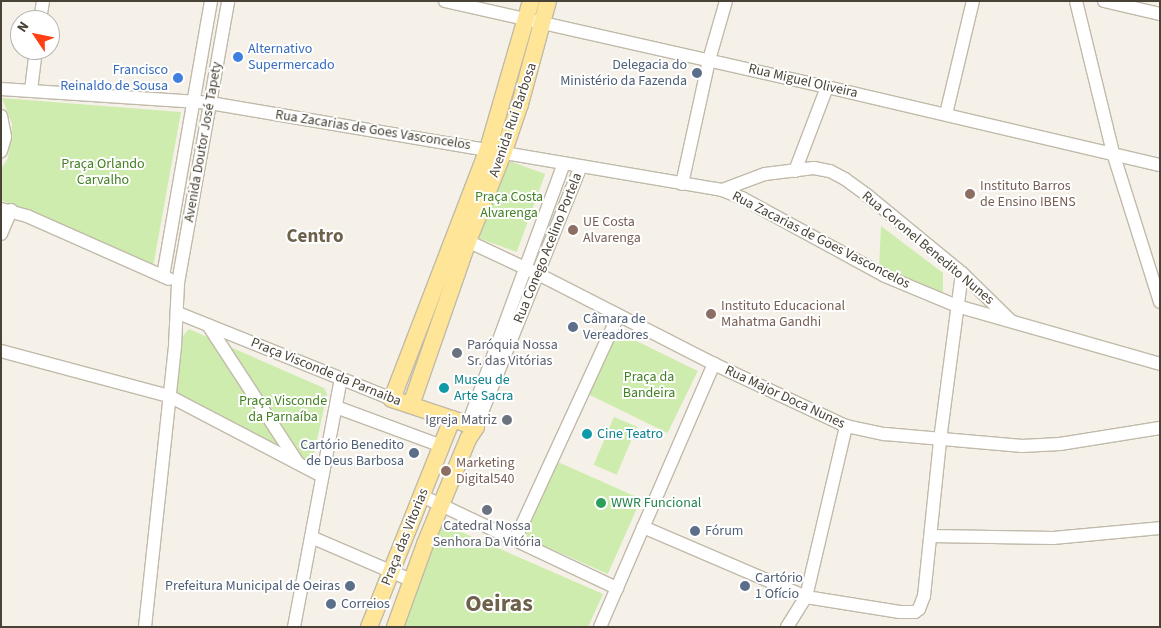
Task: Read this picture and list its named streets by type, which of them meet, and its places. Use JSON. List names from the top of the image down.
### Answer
{
  "streets": {
    "main road": [
      "Avenida Rui Barbosa",
      "Rua Conego Acelino Portela",
      "Praça Visconde da Parnaiba",
      "Praça das Vitorias"
    ],
    "street": [
      "Rua Miguel Oliveira",
      "Rua Zacarias de Goes Vasconcelos",
      "Avenida Doutor José Tapety",
      "Rua Coronel Benedito Nunes",
      "Rua Major Doca Nunes"
    ]
  },
  "crossings": [
    ["Rua Miguel Oliveira", "Avenida Rui Barbosa"],
    ["Avenida Rui Barbosa", "Rua Zacarias de Goes Vasconcelos"],
    ["Avenida Rui Barbosa", "Praça Visconde da Parnaiba"],
    ["Avenida Rui Barbosa", "Rua Major Doca Nunes"],
    ["Rua Zacarias de Goes Vasconcelos", "Avenida Doutor José Tapety"],
    ["Rua Zacarias de Goes Vasconcelos", "Rua Conego Acelino Portela"],
    ["Rua Zacarias de Goes Vasconcelos", "Rua Coronel Benedito Nunes"],
    ["Avenida Doutor José Tapety", "Praça Visconde da Parnaiba"],
    ["Rua Conego Acelino Portela", "Praça Visconde da Parnaiba"],
    ["Rua Conego Acelino Portela", "Rua Major Doca Nunes"],
    ["Rua Conego Acelino Portela", "Praça das Vitorias"],
    ["Praça Visconde da Parnaiba", "Praça das Vitorias"]
  ],
  "districts": ["Centro", "Oeiras"],
  "parks": [
    "Praça Orlando Carvalho",
    "Praça Costa Alvarenga",
    "Praça da Bandeira",
    "Praça Visconde da Parnaíba"
  ],
  "places": [
    "Alternativo Supermercado",
    "Delegacia do Ministério da Fazenda",
    "Francisco Reinaldo de Sousa",
    "Instituto Barros de Ensino IBENS",
    "UE Costa Alvarenga",
    "Instituto Educacional Mahatma Gandhi",
    "Câmara de Vereadores",
    "Paróquia Nossa Sr. das Vitórias",
    "Museu de Arte Sacra",
    "Igreja Matriz",
    "Cine Teatro",
    "Cartório Benedito de Deus Barbosa",
    "Marketing Digital540",
    "WWR Funcional",
    "Catedral Nossa Senhora Da Vitória",
    "Fórum",
    "Prefeitura Municipal de Oeiras",
    "Cartório 1 Ofício",
    "Correios"
  ],
  "north": "top left"
}
